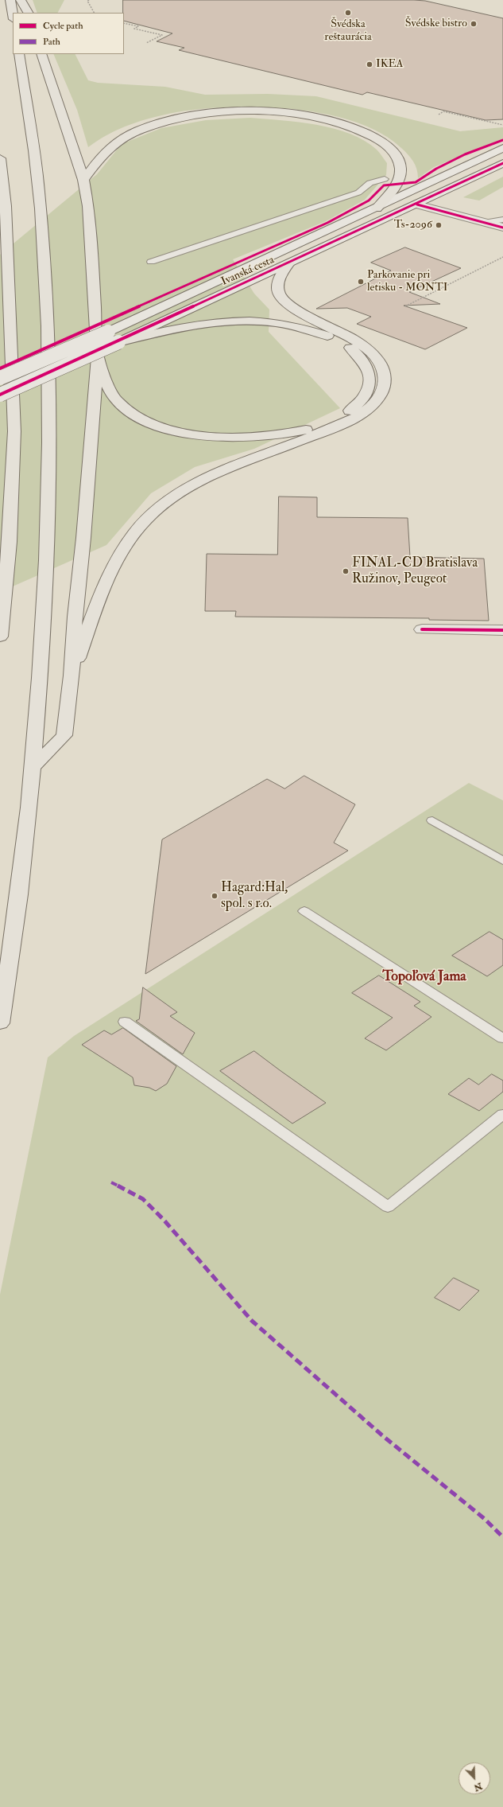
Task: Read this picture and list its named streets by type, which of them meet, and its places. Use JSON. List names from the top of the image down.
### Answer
{
  "streets": {
    "street": ["Ivanská cesta"]
  },
  "districts": ["Topoľová Jama"],
  "places": [
    "Švédska reštaurácia",
    "Švédske bistro",
    "IKEA",
    "Ts-2096",
    "Parkovanie pri letisku - MONTI",
    "FINAL-CD Bratislava Ružinov, Peugeot",
    "Hagard:Hal, spol. s r.o."
  ],
  "legend": ["Cycle path", "Path"],
  "north": "bottom right"
}
